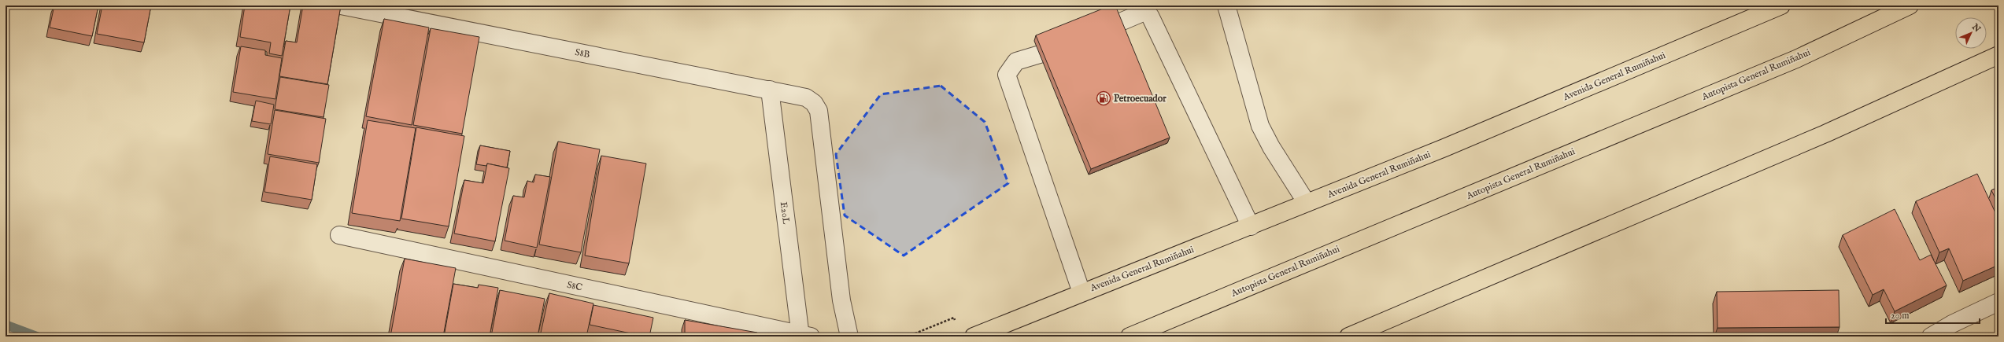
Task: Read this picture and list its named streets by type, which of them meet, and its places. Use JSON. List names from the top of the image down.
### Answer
{
  "streets": {
    "main road": ["Autopista General Rumiñahui", "Avenida General Rumiñahui"],
    "street": ["S8B", "E20L", "S8C"]
  },
  "crossings": [
    ["S8B", "E20L"],
    ["E20L", "S8C"]
  ],
  "places": {
    "fuel station": ["Petroecuador"]
  },
  "scale_bar": "20 m",
  "north": "top right"
}
